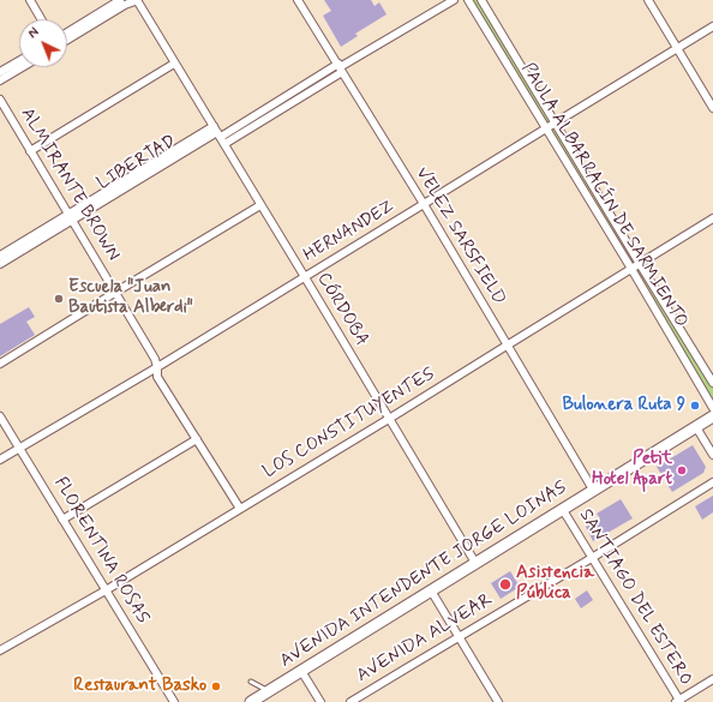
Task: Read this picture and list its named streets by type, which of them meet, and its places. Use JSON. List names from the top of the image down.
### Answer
{
  "streets": {
    "main road": ["AVENIDA INTENDENTE JORGE LOINAS"],
    "street": [
      "LIBERTAD",
      "ALMIRANTE BROWN",
      "PAULA ALBARRACÍN DE SARMIENTO",
      "HERNANDEZ",
      "VELEZ SARSFIELD",
      "CÓRDOBA",
      "LOS CONSTITUYENTES",
      "FLORENTINA ROSAS",
      "SANTIAGO DEL ESTERO",
      "AVENIDA ALVEAR"
    ]
  },
  "crossings": [
    ["LIBERTAD", "ALMIRANTE BROWN"],
    ["LIBERTAD", "VELEZ SARSFIELD"],
    ["LIBERTAD", "CÓRDOBA"],
    ["ALMIRANTE BROWN", "HERNANDEZ"],
    ["ALMIRANTE BROWN", "LOS CONSTITUYENTES"],
    ["PAULA ALBARRACÍN DE SARMIENTO", "HERNANDEZ"],
    ["PAULA ALBARRACÍN DE SARMIENTO", "LOS CONSTITUYENTES"],
    ["HERNANDEZ", "VELEZ SARSFIELD"],
    ["HERNANDEZ", "CÓRDOBA"],
    ["HERNANDEZ", "FLORENTINA ROSAS"],
    ["VELEZ SARSFIELD", "LOS CONSTITUYENTES"],
    ["VELEZ SARSFIELD", "AVENIDA INTENDENTE JORGE LOINAS"],
    ["CÓRDOBA", "LOS CONSTITUYENTES"],
    ["CÓRDOBA", "AVENIDA INTENDENTE JORGE LOINAS"],
    ["LOS CONSTITUYENTES", "FLORENTINA ROSAS"],
    ["AVENIDA INTENDENTE JORGE LOINAS", "SANTIAGO DEL ESTERO"],
    ["SANTIAGO DEL ESTERO", "AVENIDA ALVEAR"]
  ],
  "places": [
    "Escuela \"Juan Bautista Alberdi\"",
    "Bulonera Ruta 9",
    "Petit Hotel Apart",
    "Asistencia Pública",
    "Restaurant Basko"
  ],
  "north": "top left"
}
